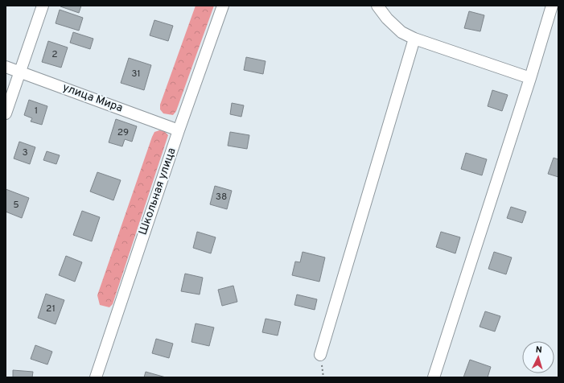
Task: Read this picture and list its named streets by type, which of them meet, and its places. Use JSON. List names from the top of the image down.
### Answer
{
  "streets": {
    "street": ["улица Мира", "Школьная улица"]
  },
  "crossings": [
    ["улица Мира", "Школьная улица"]
  ],
  "house_numbers": [
    "2",
    "31",
    "1",
    "29",
    "3",
    "38",
    "5",
    "21"
  ],
  "north": "top"
}
